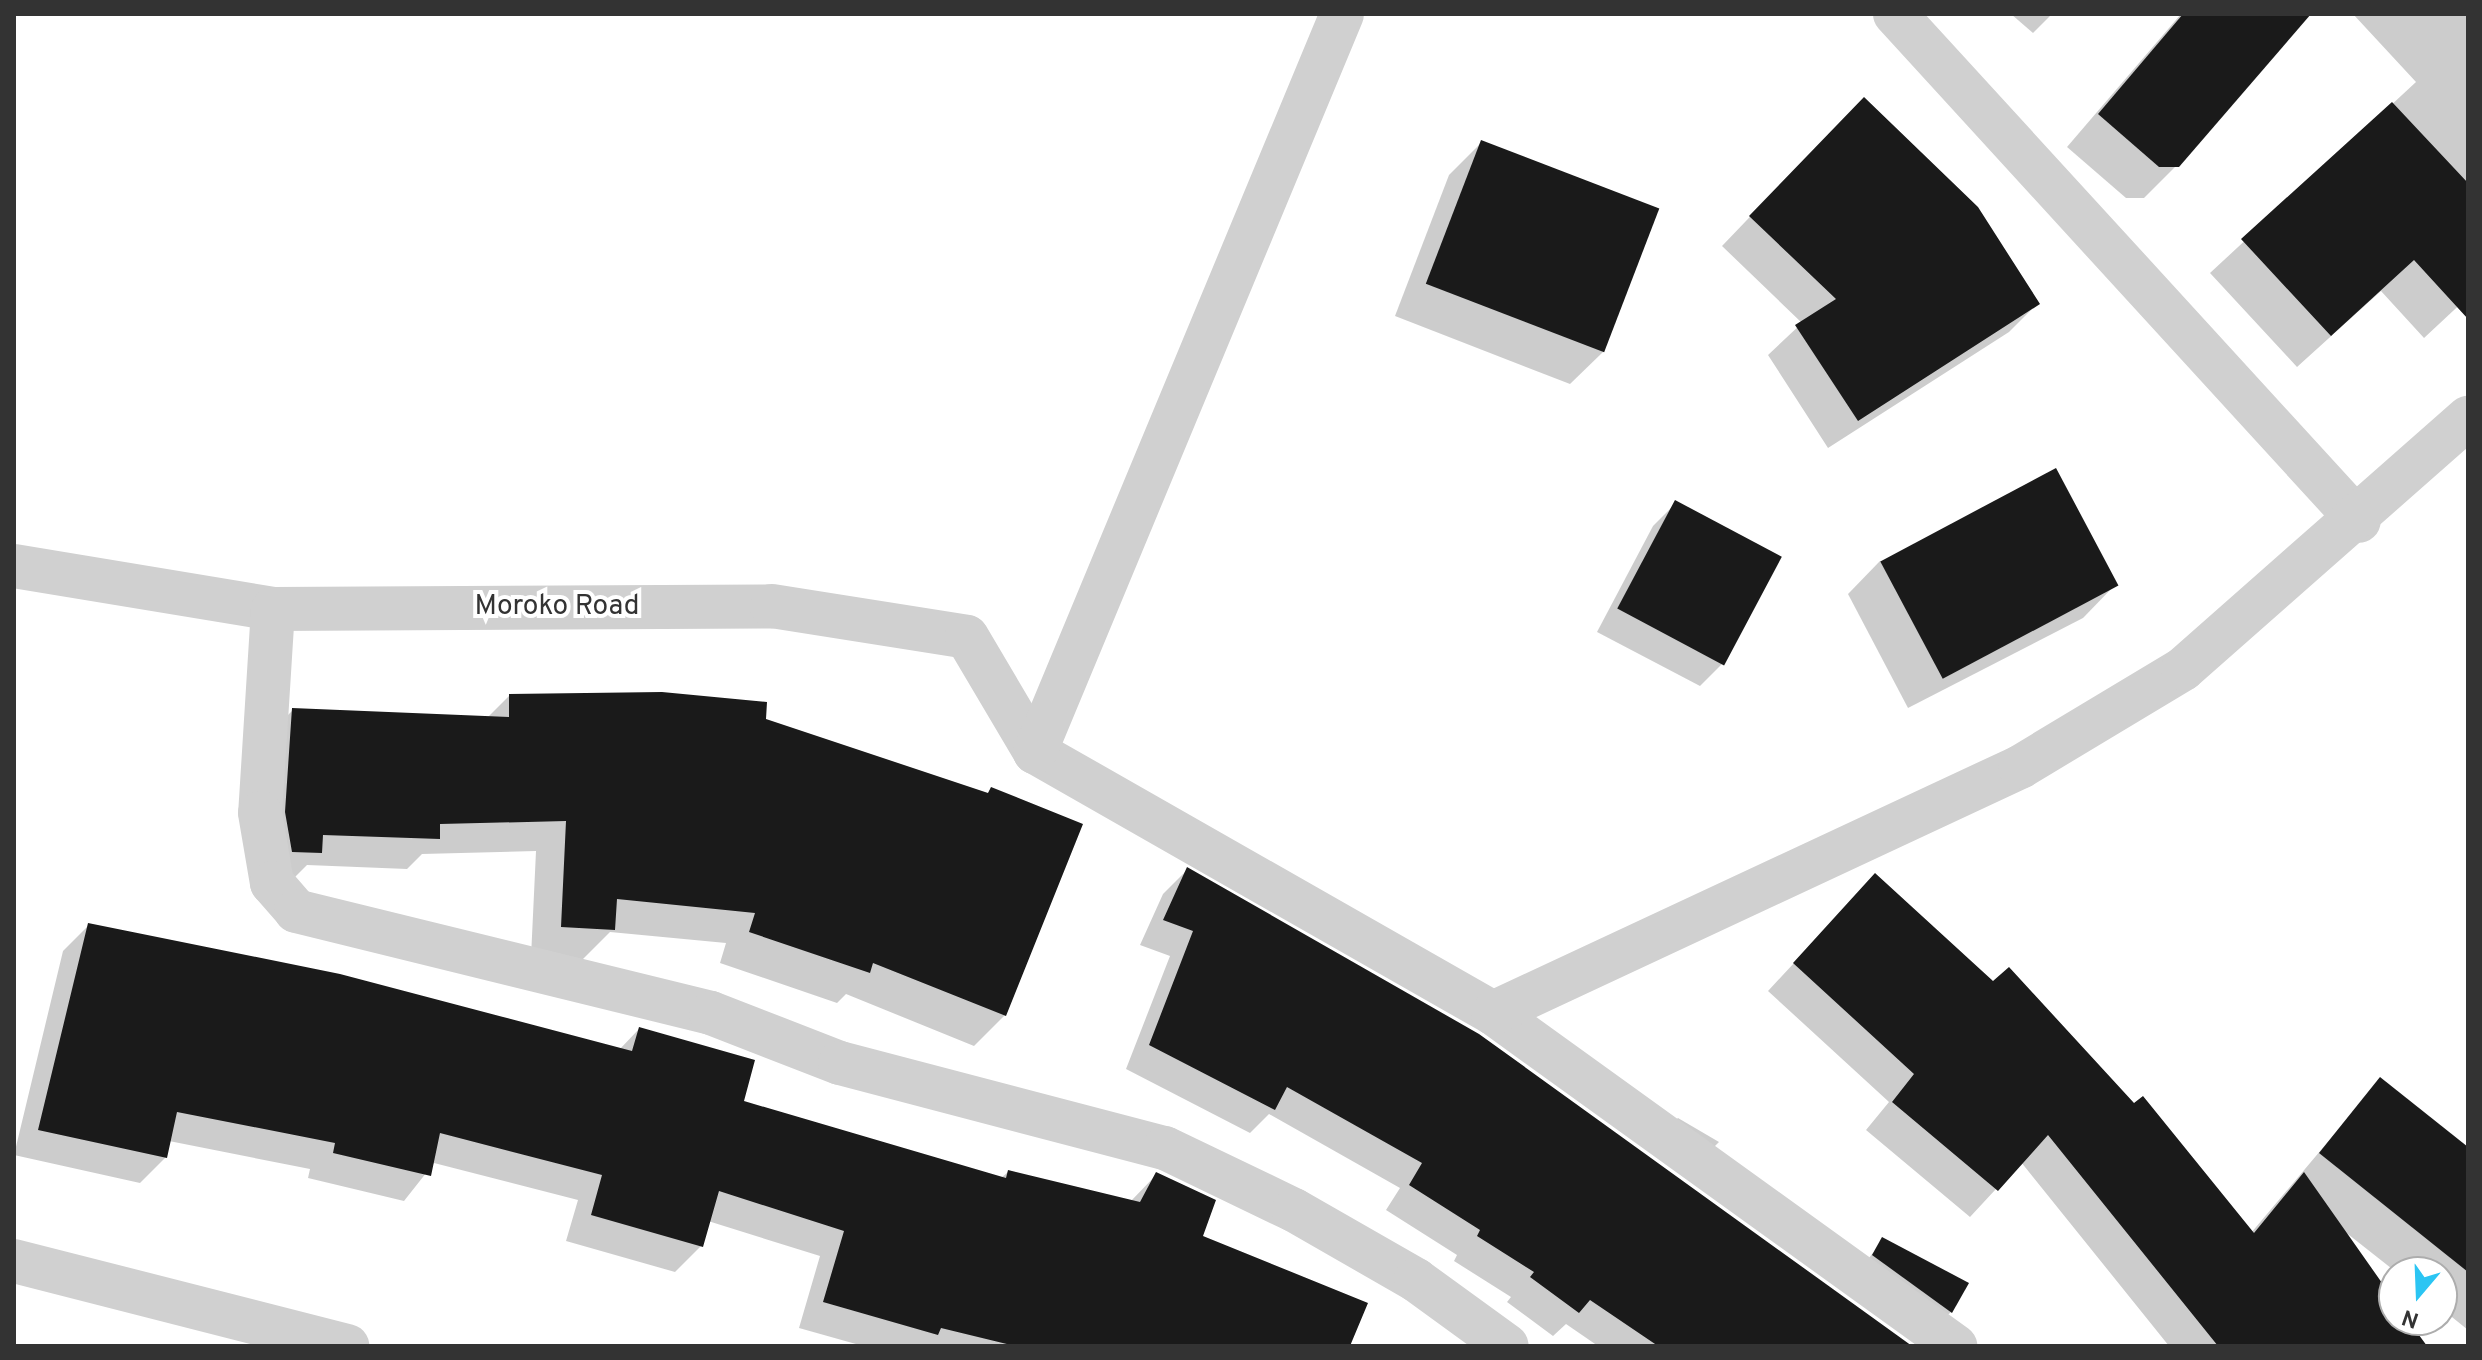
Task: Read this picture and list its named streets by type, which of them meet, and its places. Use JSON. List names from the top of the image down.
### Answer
{
  "streets": {
    "street": ["Moroko Road"]
  },
  "north": "bottom"
}
